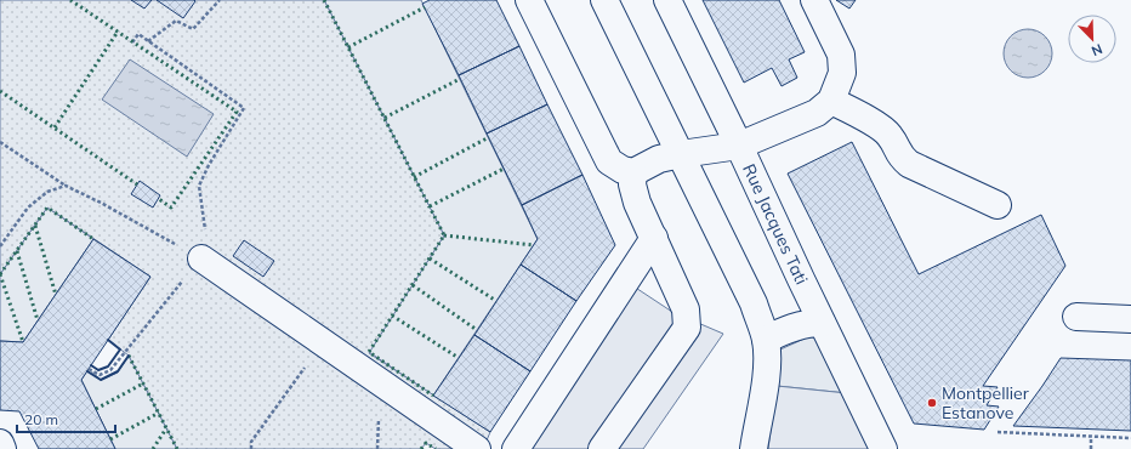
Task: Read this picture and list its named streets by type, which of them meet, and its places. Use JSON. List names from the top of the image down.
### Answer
{
  "streets": {
    "street": ["Rue Jacques Tati"]
  },
  "places": ["Montpellier Estanove"],
  "scale_bar": "20 m",
  "north": "bottom right"
}
